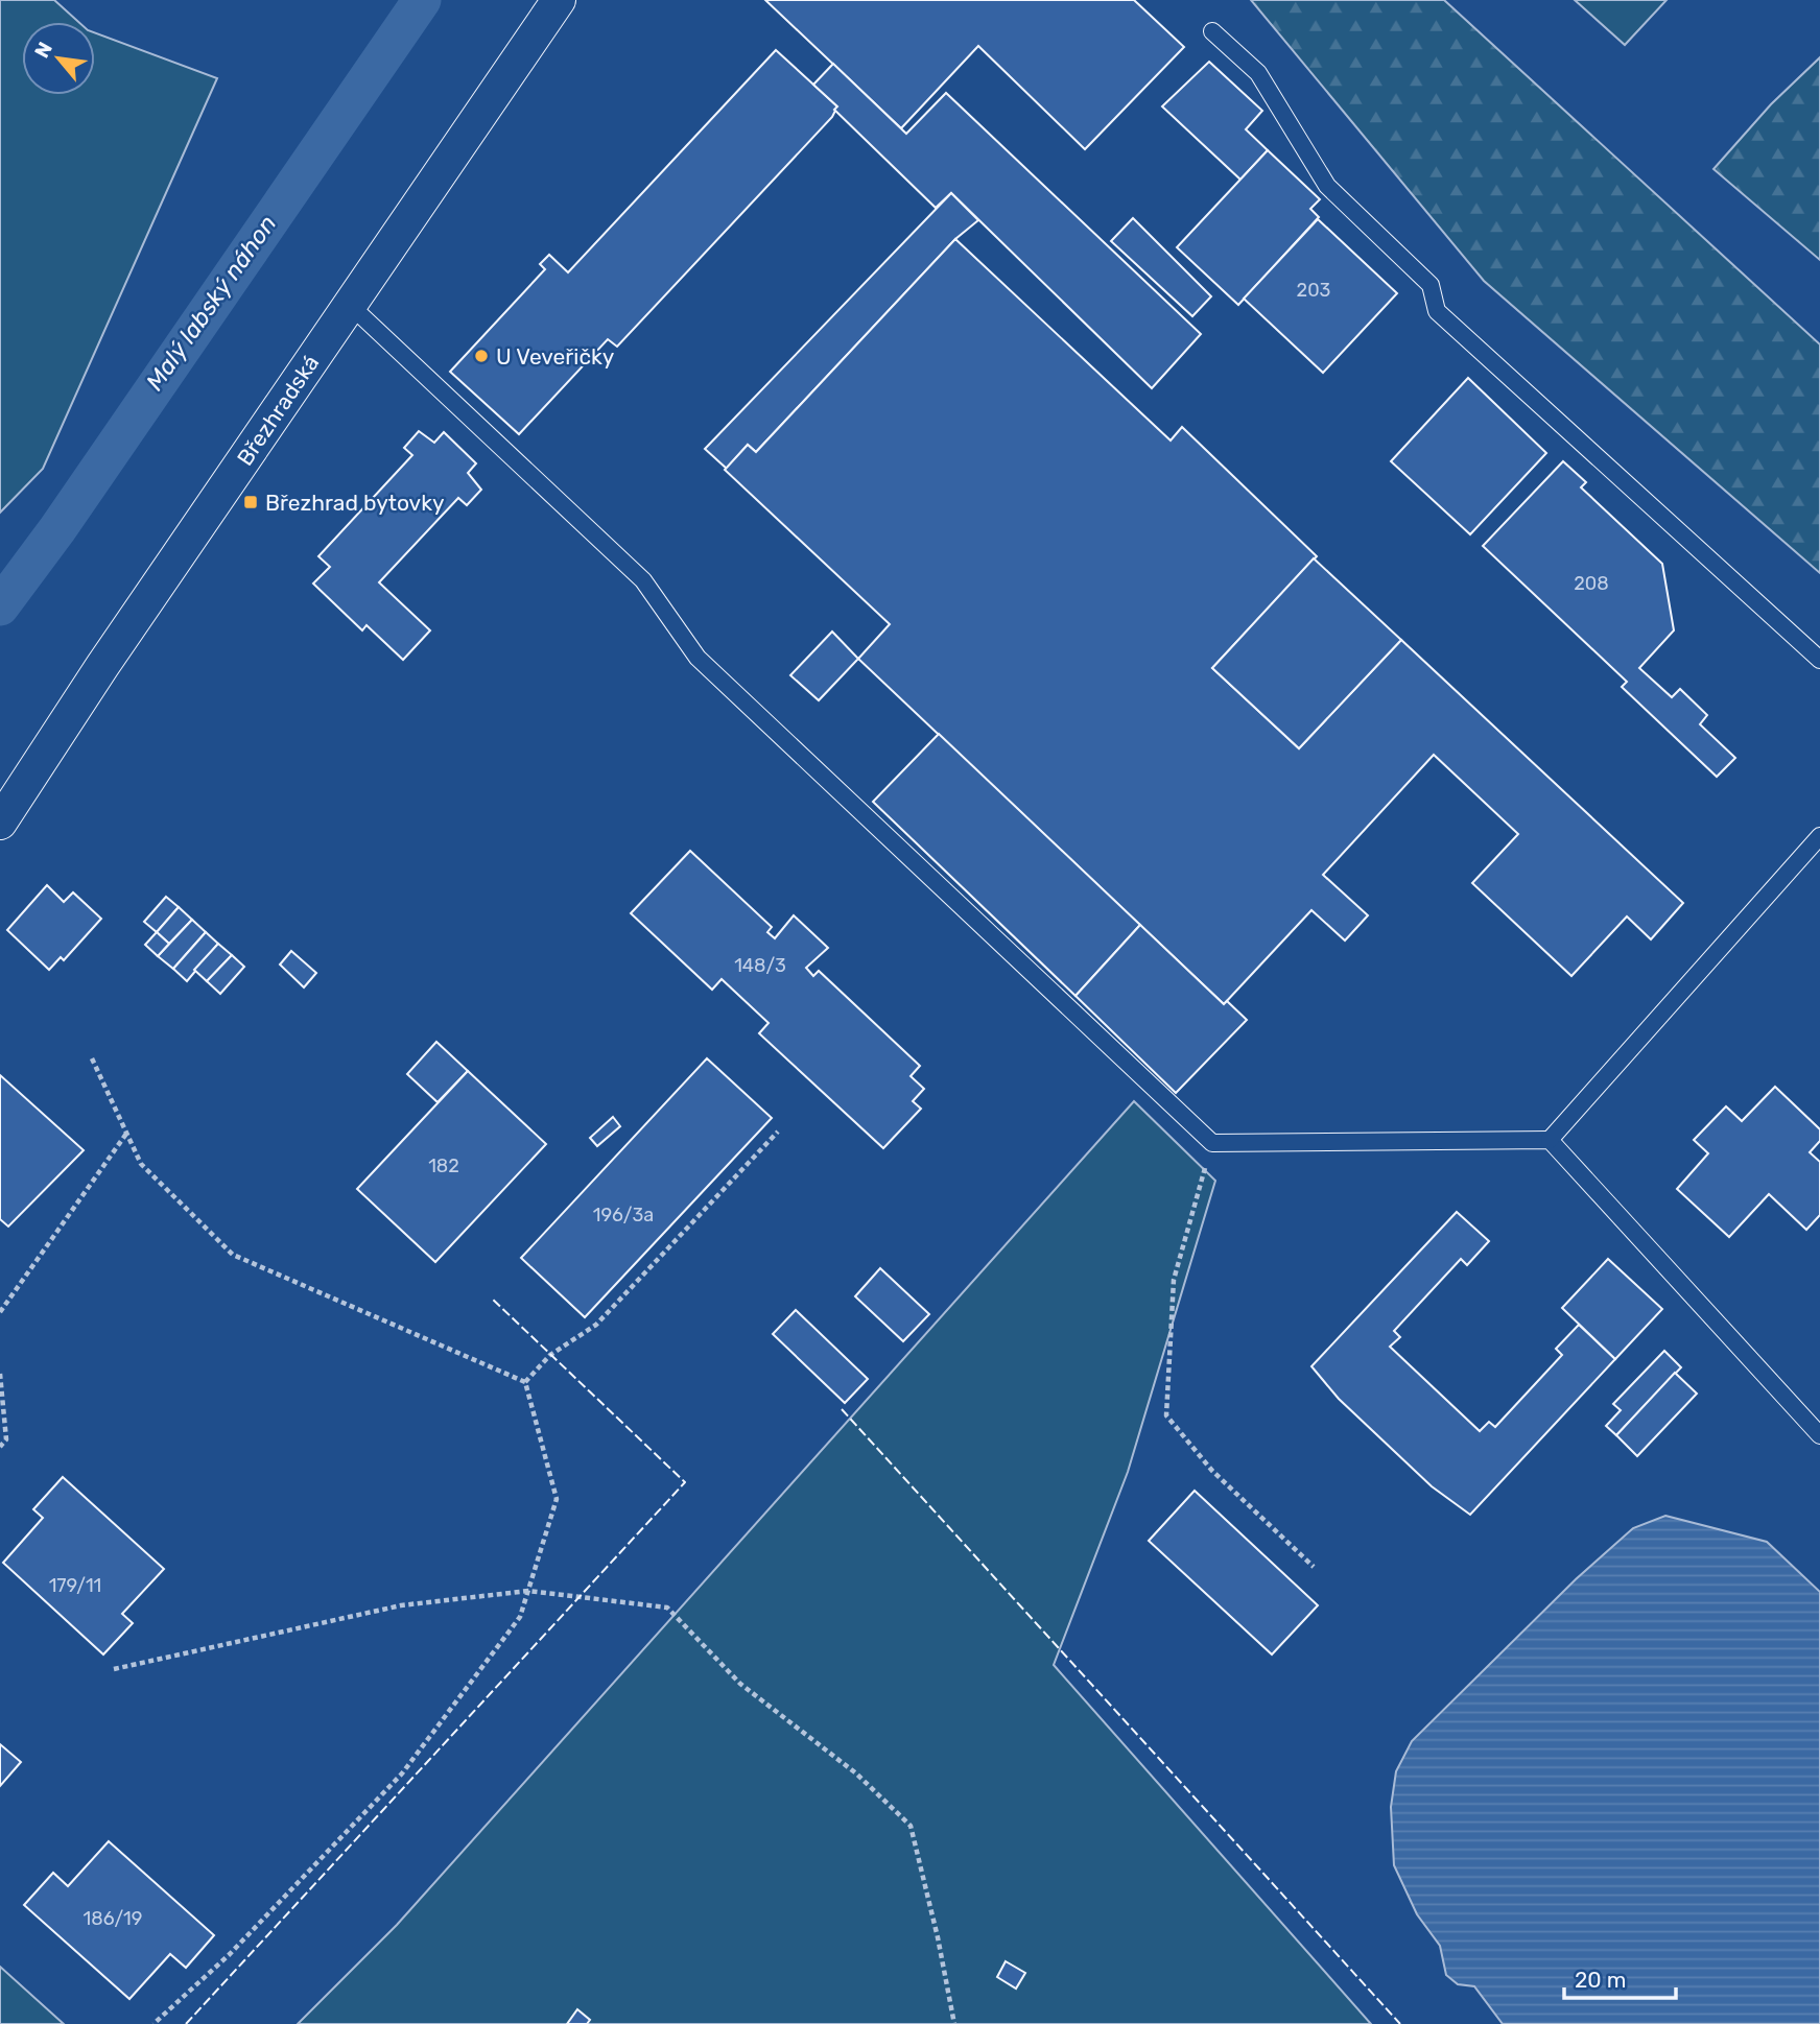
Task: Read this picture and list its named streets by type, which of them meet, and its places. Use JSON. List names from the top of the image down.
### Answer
{
  "streets": {
    "street": ["Březhradská"]
  },
  "water": ["Malý labský náhon"],
  "places": {
    "other": ["U Veveřičky"],
    "transit": ["Březhrad bytovky"]
  },
  "house_numbers": [
    "203",
    "208",
    "148/3",
    "182",
    "196/3a",
    "179/11",
    "186/19"
  ],
  "scale_bar": "20 m",
  "north": "top left"
}
